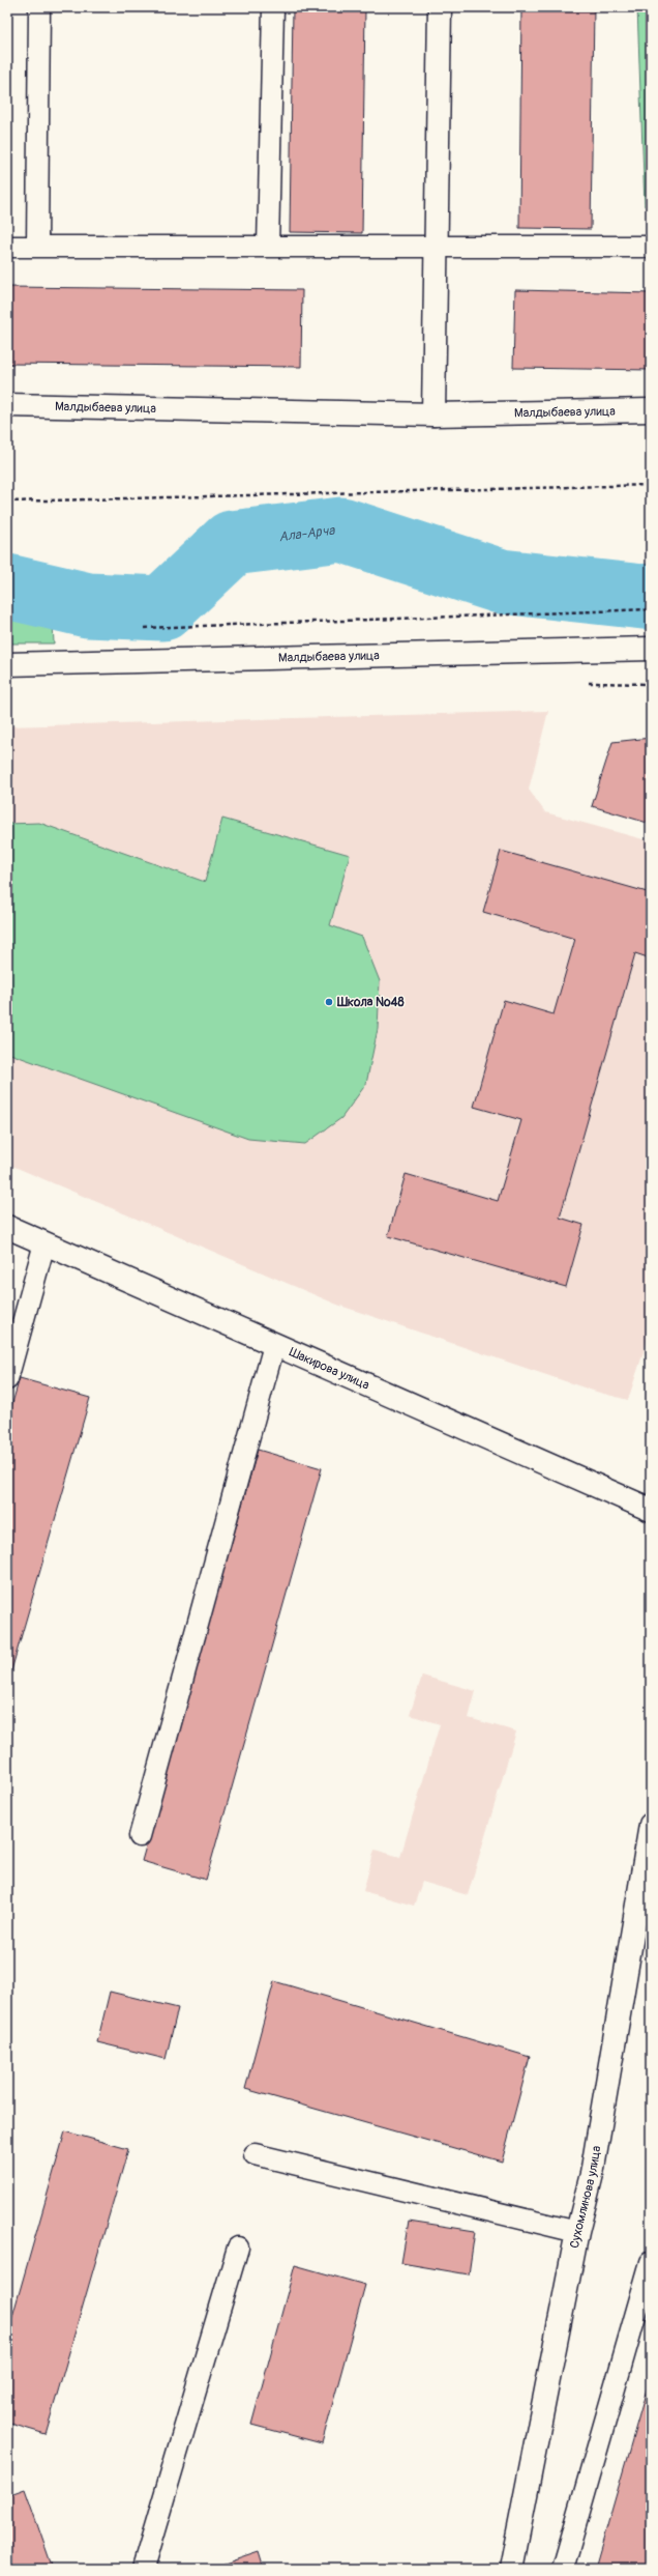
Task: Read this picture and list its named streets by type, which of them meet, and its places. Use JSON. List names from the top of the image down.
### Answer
{
  "streets": {
    "street": ["Малдыбаева улица", "Шакирова улица", "Сухомлинова улица"]
  },
  "water": ["Ала-Арча"],
  "places": ["Школа №48"]
}
